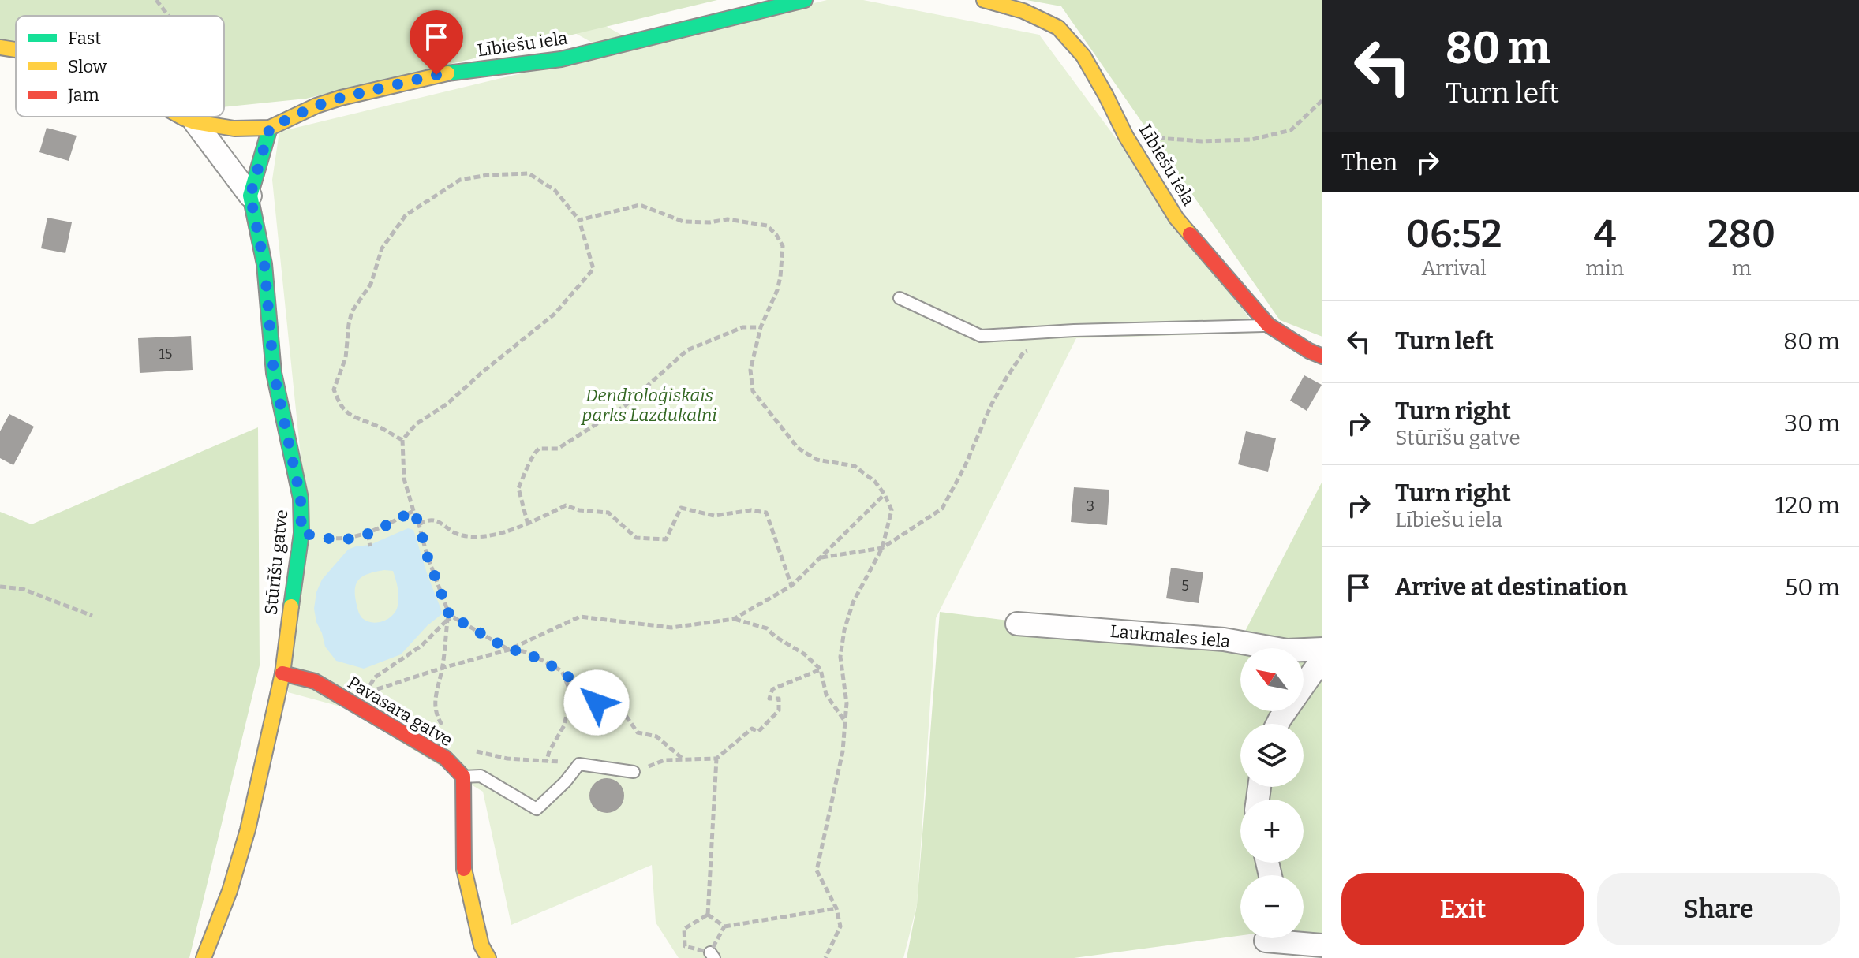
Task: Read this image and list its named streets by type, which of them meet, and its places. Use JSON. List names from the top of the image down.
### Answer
{
  "streets": {
    "street": [
      "Lībiešu iela",
      "Stūrīšu gatve",
      "Laukmales iela",
      "Pavasara gatve"
    ]
  },
  "crossings": [
    ["Lībiešu iela", "Stūrīšu gatve"],
    ["Stūrīšu gatve", "Pavasara gatve"]
  ],
  "parks": ["Dendroloģiskais parks Lazdukalni"],
  "house_numbers": ["15", "3", "5"],
  "legend": ["Fast", "Slow", "Jam"],
  "north": "top left",
  "page": {
    "turn": ["80 m", "Turn left"],
    "then": "Then",
    "eta": [
      "06:52",
      "Arrival",
      "4",
      "min",
      "280",
      "m"
    ],
    "list": [
      {
        "name": "Turn left",
        "value": "80 m"
      },
      {
        "name": "Turn right",
        "note": "Stūrīšu gatve",
        "value": "30 m"
      },
      {
        "name": "Turn right",
        "note": "Lībiešu iela",
        "value": "120 m"
      },
      {
        "name": "Arrive at destination",
        "value": "50 m"
      }
    ],
    "map_buttons": ["+", "−"],
    "buttons": ["Exit", "Share"]
  }
}
